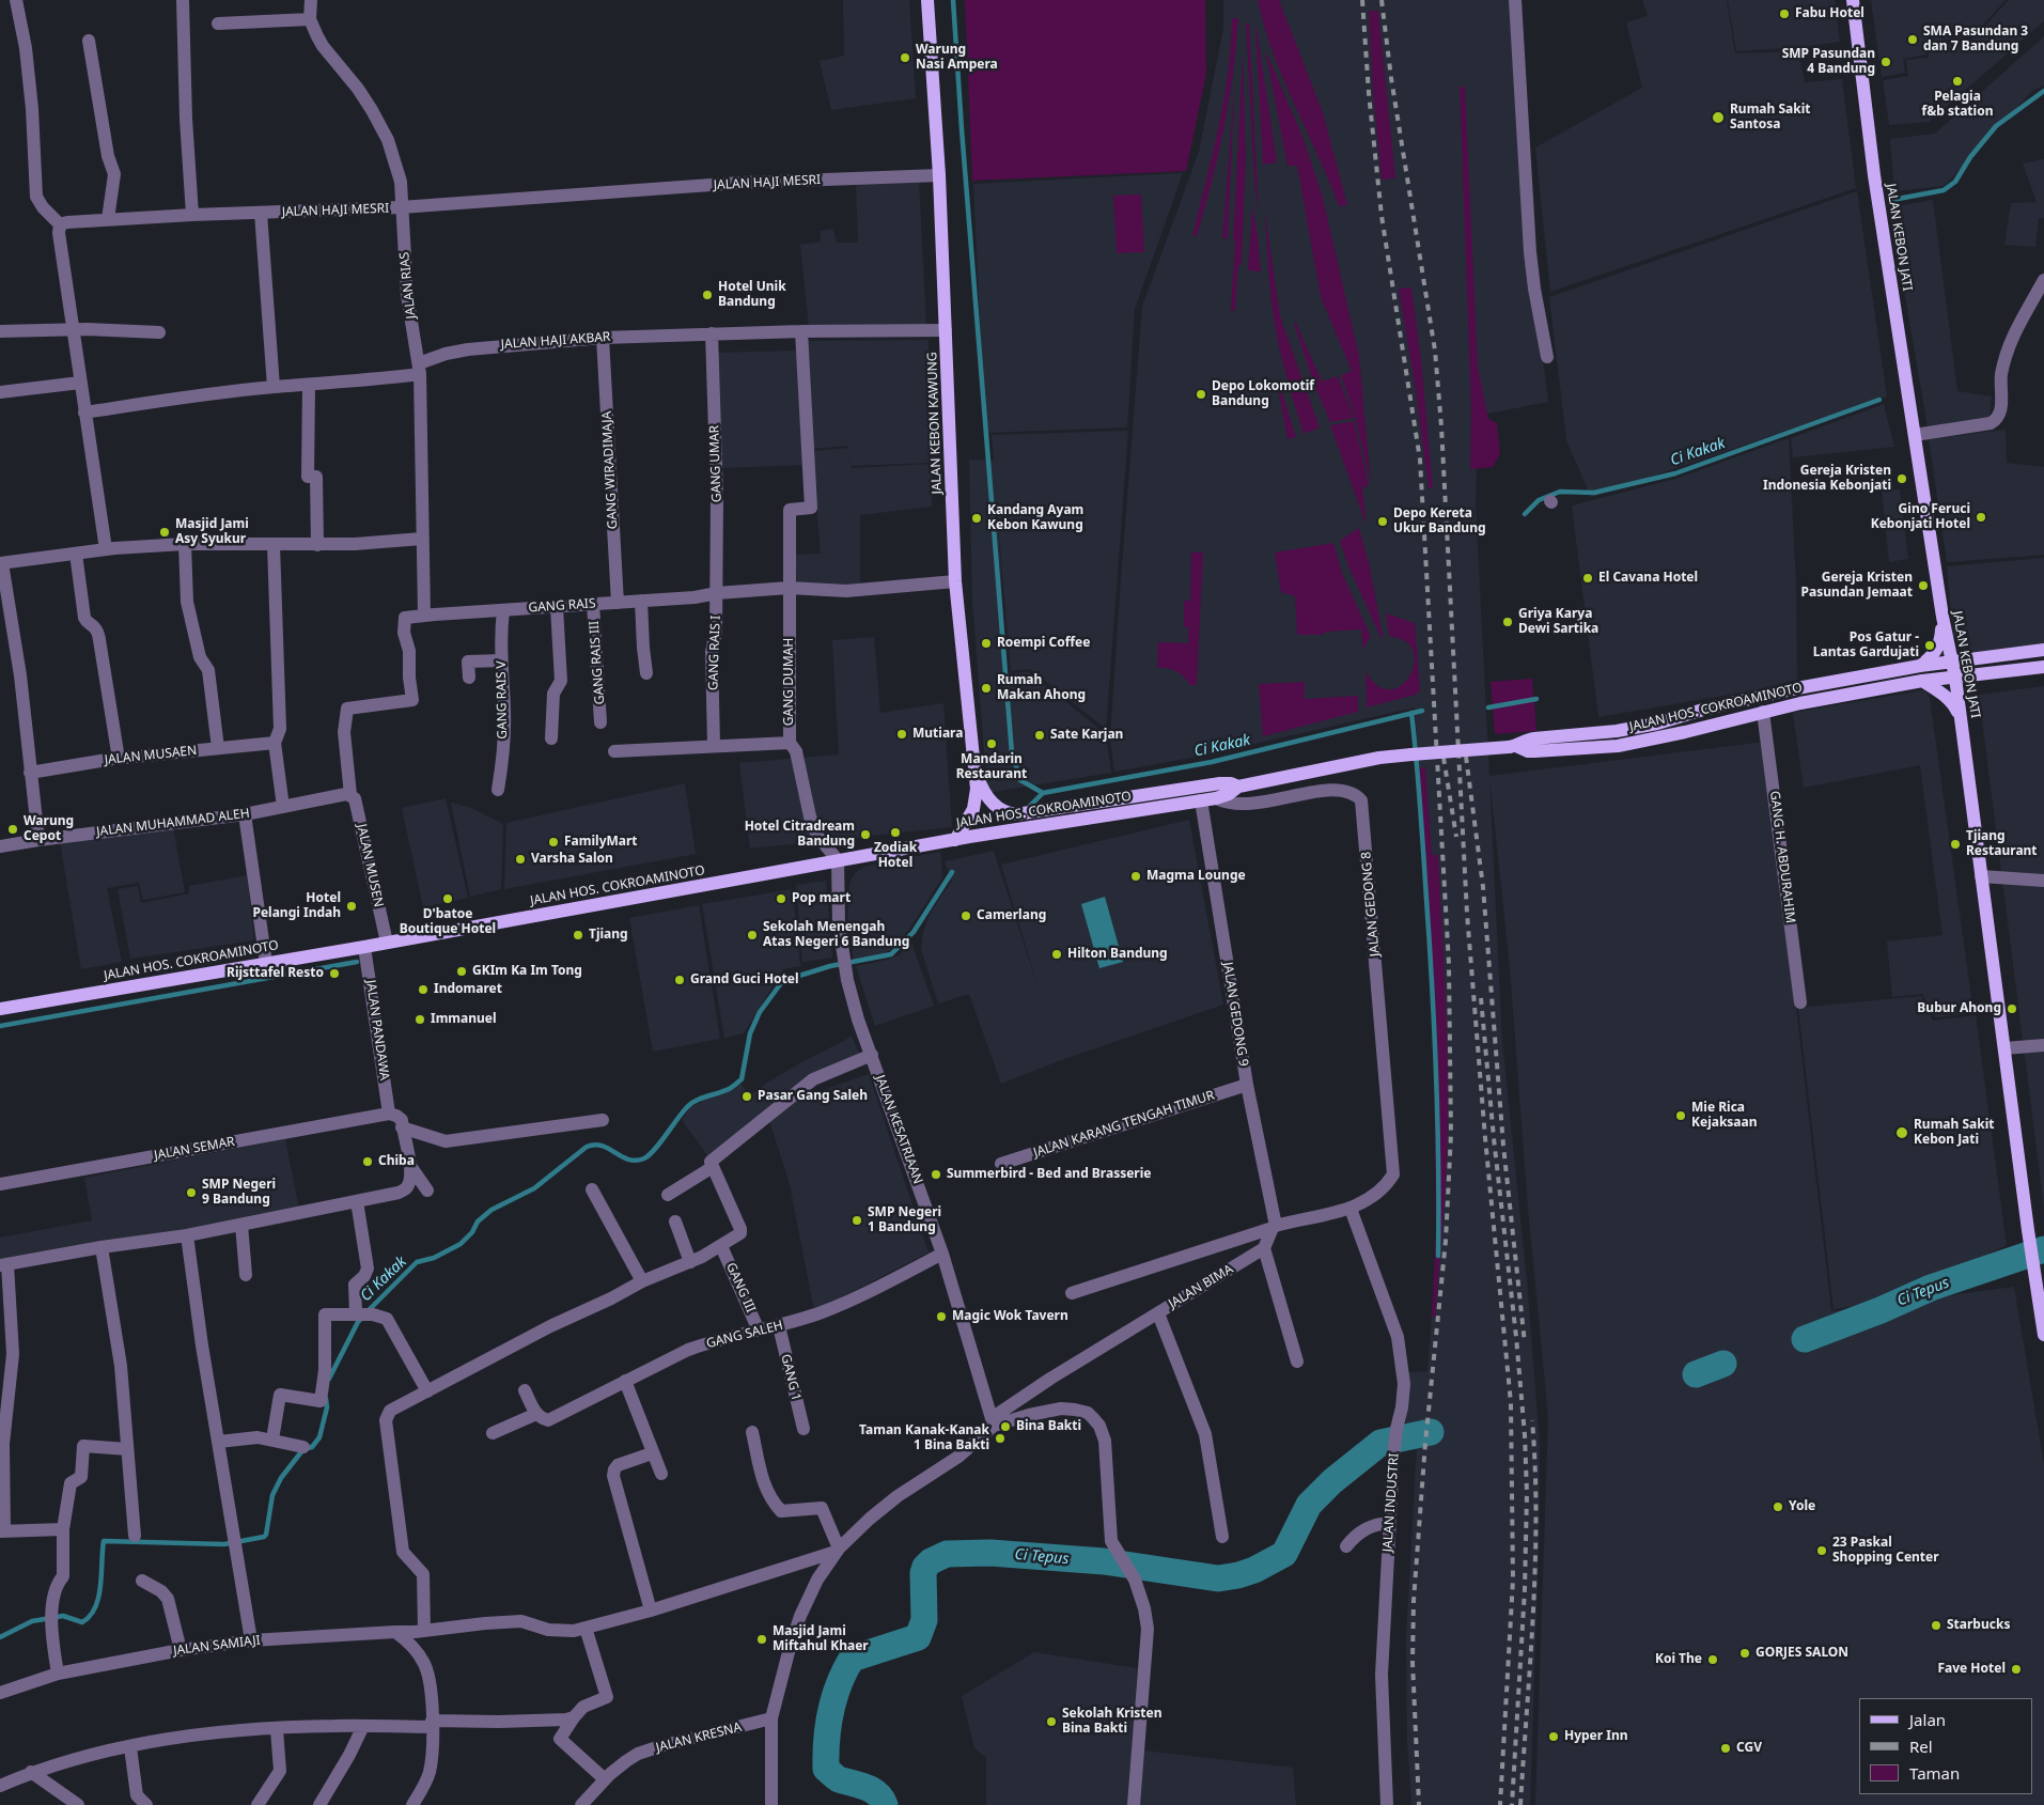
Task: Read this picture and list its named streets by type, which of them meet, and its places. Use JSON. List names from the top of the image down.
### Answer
{
  "streets": {
    "main road": ["JALAN KEBON JATI", "JALAN KEBON KAWUNG", "JALAN HOS. COKROAMINOTO"],
    "street": [
      "JALAN HAJI MESRI",
      "JALAN RIAS",
      "JALAN HAJI AKBAR",
      "GANG UMAR",
      "GANG WIRADIMAJA",
      "GANG RAIS",
      "GANG RAIS I",
      "GANG RAIS III",
      "GANG DUMAH",
      "GANG RAIS V",
      "JALAN MUSAEN",
      "JALAN MUHAMMAD ALEH",
      "GANG H. ABDURAHIM",
      "JALAN MUSEN",
      "JALAN GEDONG 8",
      "JALAN GEDONG 9",
      "JALAN PANDAWA",
      "JALAN KARANG TENGAH TIMUR",
      "JALAN KESATRIAAN",
      "JALAN SEMAR",
      "JALAN BIMA",
      "GANG III",
      "GANG SALEH",
      "GANG 1",
      "JALAN INDUSTRI",
      "JALAN SAMIAJI",
      "JALAN KRESNA"
    ]
  },
  "crossings": [
    ["JALAN HAJI MESRI", "JALAN RIAS"],
    ["JALAN HAJI MESRI", "JALAN KEBON KAWUNG"],
    ["JALAN KEBON JATI", "JALAN HOS. COKROAMINOTO"],
    ["JALAN RIAS", "JALAN HAJI AKBAR"],
    ["JALAN HAJI AKBAR", "JALAN KEBON KAWUNG"],
    ["JALAN HAJI AKBAR", "GANG UMAR"],
    ["JALAN HAJI AKBAR", "GANG WIRADIMAJA"],
    ["JALAN HAJI AKBAR", "GANG DUMAH"],
    ["JALAN KEBON KAWUNG", "GANG RAIS"],
    ["JALAN KEBON KAWUNG", "JALAN HOS. COKROAMINOTO"],
    ["GANG UMAR", "GANG RAIS"],
    ["GANG UMAR", "GANG RAIS I"],
    ["GANG WIRADIMAJA", "GANG RAIS"],
    ["GANG RAIS", "GANG RAIS I"],
    ["GANG RAIS", "GANG RAIS III"],
    ["GANG RAIS", "GANG DUMAH"],
    ["GANG RAIS", "GANG RAIS V"],
    ["GANG RAIS", "JALAN MUHAMMAD ALEH"],
    ["GANG RAIS", "JALAN MUSEN"],
    ["GANG DUMAH", "JALAN HOS. COKROAMINOTO"],
    ["GANG DUMAH", "JALAN KESATRIAAN"],
    ["JALAN HOS. COKROAMINOTO", "GANG H. ABDURAHIM"],
    ["JALAN HOS. COKROAMINOTO", "JALAN MUSEN"],
    ["JALAN HOS. COKROAMINOTO", "JALAN GEDONG 8"],
    ["JALAN HOS. COKROAMINOTO", "JALAN GEDONG 9"],
    ["JALAN HOS. COKROAMINOTO", "JALAN PANDAWA"],
    ["JALAN HOS. COKROAMINOTO", "JALAN KESATRIAAN"],
    ["JALAN MUHAMMAD ALEH", "JALAN MUSEN"],
    ["JALAN GEDONG 8", "JALAN INDUSTRI"],
    ["JALAN GEDONG 9", "JALAN KARANG TENGAH TIMUR"],
    ["JALAN PANDAWA", "JALAN SEMAR"],
    ["JALAN KESATRIAAN", "JALAN BIMA"],
    ["JALAN KESATRIAAN", "GANG SALEH"],
    ["JALAN BIMA", "JALAN SAMIAJI"],
    ["JALAN BIMA", "JALAN KRESNA"],
    ["GANG III", "GANG SALEH"],
    ["GANG SALEH", "GANG 1"]
  ],
  "water": ["Ci Kakak", "Ci Tepus"],
  "places": [
    "Fabu Hotel",
    "SMA Pasundan 3 dan 7 Bandung",
    "Warung Nasi Ampera",
    "SMP Pasundan 4 Bandung",
    "Pelagia f&b station",
    "Rumah Sakit Santosa",
    "Hotel Unik Bandung",
    "Depo Lokomotif Bandung",
    "Gereja Kristen Indonesia Kebonjati",
    "Gino Feruci Kebonjati Hotel",
    "Kandang Ayam Kebon Kawung",
    "Depo Kereta Ukur Bandung",
    "Masjid Jami Asy Syukur",
    "El Cavana Hotel",
    "Gereja Kristen Pasundan Jemaat",
    "Griya Karya Dewi Sartika",
    "Roempi Coffee",
    "Pos Gatur - Lantas Gardujati",
    "Rumah Makan Ahong",
    "Mutiara",
    "Sate Karjan",
    "Mandarin Restaurant",
    "Warung Cepot",
    "Zodiak Hotel",
    "Hotel Citradream Bandung",
    "FamilyMart",
    "Tjiang Restaurant",
    "Varsha Salon",
    "Magma Lounge",
    "D'batoe Boutique Hotel",
    "Pop mart",
    "Hotel Pelangi Indah",
    "Camerlang",
    "Tjiang",
    "Sekolah Menengah Atas Negeri 6 Bandung",
    "Hilton Bandung",
    "GKIm Ka Im Tong",
    "Rijsttafel Resto",
    "Grand Guci Hotel",
    "Indomaret",
    "Bubur Ahong",
    "Immanuel",
    "Pasar Gang Saleh",
    "Mie Rica Kejaksaan",
    "Rumah Sakit Kebon Jati",
    "Chiba",
    "Summerbird - Bed and Brasserie",
    "SMP Negeri 9 Bandung",
    "SMP Negeri 1 Bandung",
    "Magic Wok Tavern",
    "Bina Bakti",
    "Taman Kanak-Kanak 1 Bina Bakti",
    "Yole",
    "23 Paskal Shopping Center",
    "Starbucks",
    "Masjid Jami Miftahul Khaer",
    "GORJES SALON",
    "Koi The",
    "Fave Hotel",
    "Sekolah Kristen Bina Bakti",
    "Hyper Inn",
    "CGV"
  ],
  "legend": ["Jalan", "Rel", "Taman"]
}
